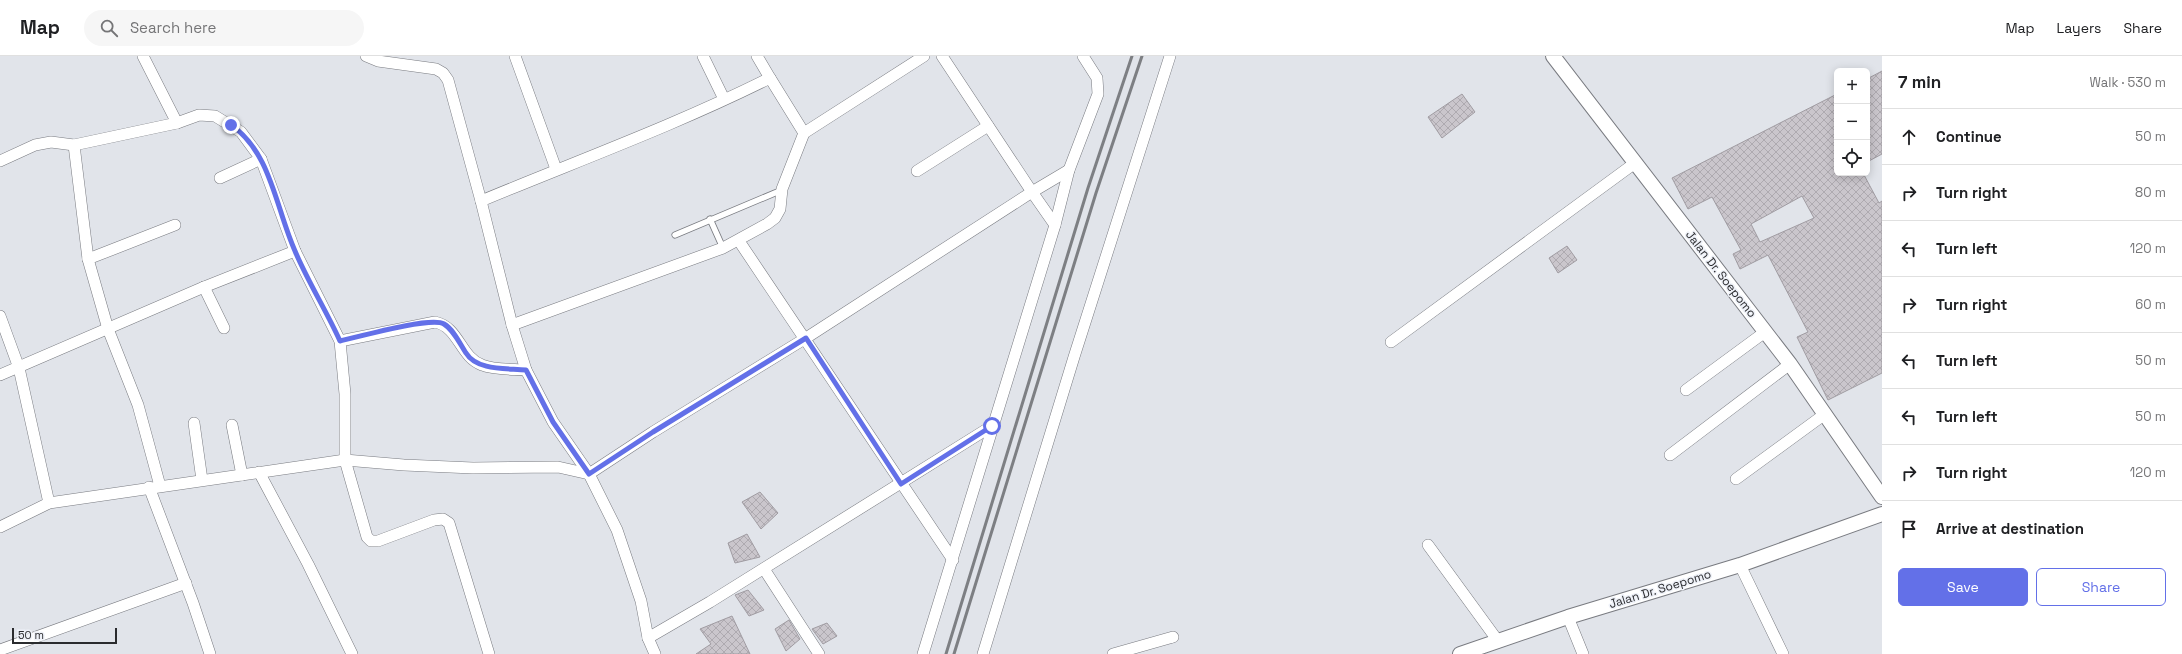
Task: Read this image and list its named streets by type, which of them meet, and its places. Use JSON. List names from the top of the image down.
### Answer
{
  "streets": {
    "street": ["Jalan Dr. Soepomo"]
  },
  "scale_bar": "50 m",
  "page": {
    "header": "Map",
    "search": "Search here",
    "nav": ["Map", "Layers", "Share"],
    "heading": ["7 min", "Walk · 530 m"],
    "map_buttons": ["+", "−"],
    "list": [
      ["Continue", "50 m"],
      ["Turn right", "80 m"],
      ["Turn left", "120 m"],
      ["Turn right", "60 m"],
      ["Turn left", "50 m"],
      ["Turn left", "50 m"],
      ["Turn right", "120 m"],
      "Arrive at destination"
    ],
    "buttons": ["Save", "Share"],
    "scale": "50 m"
  }
}
